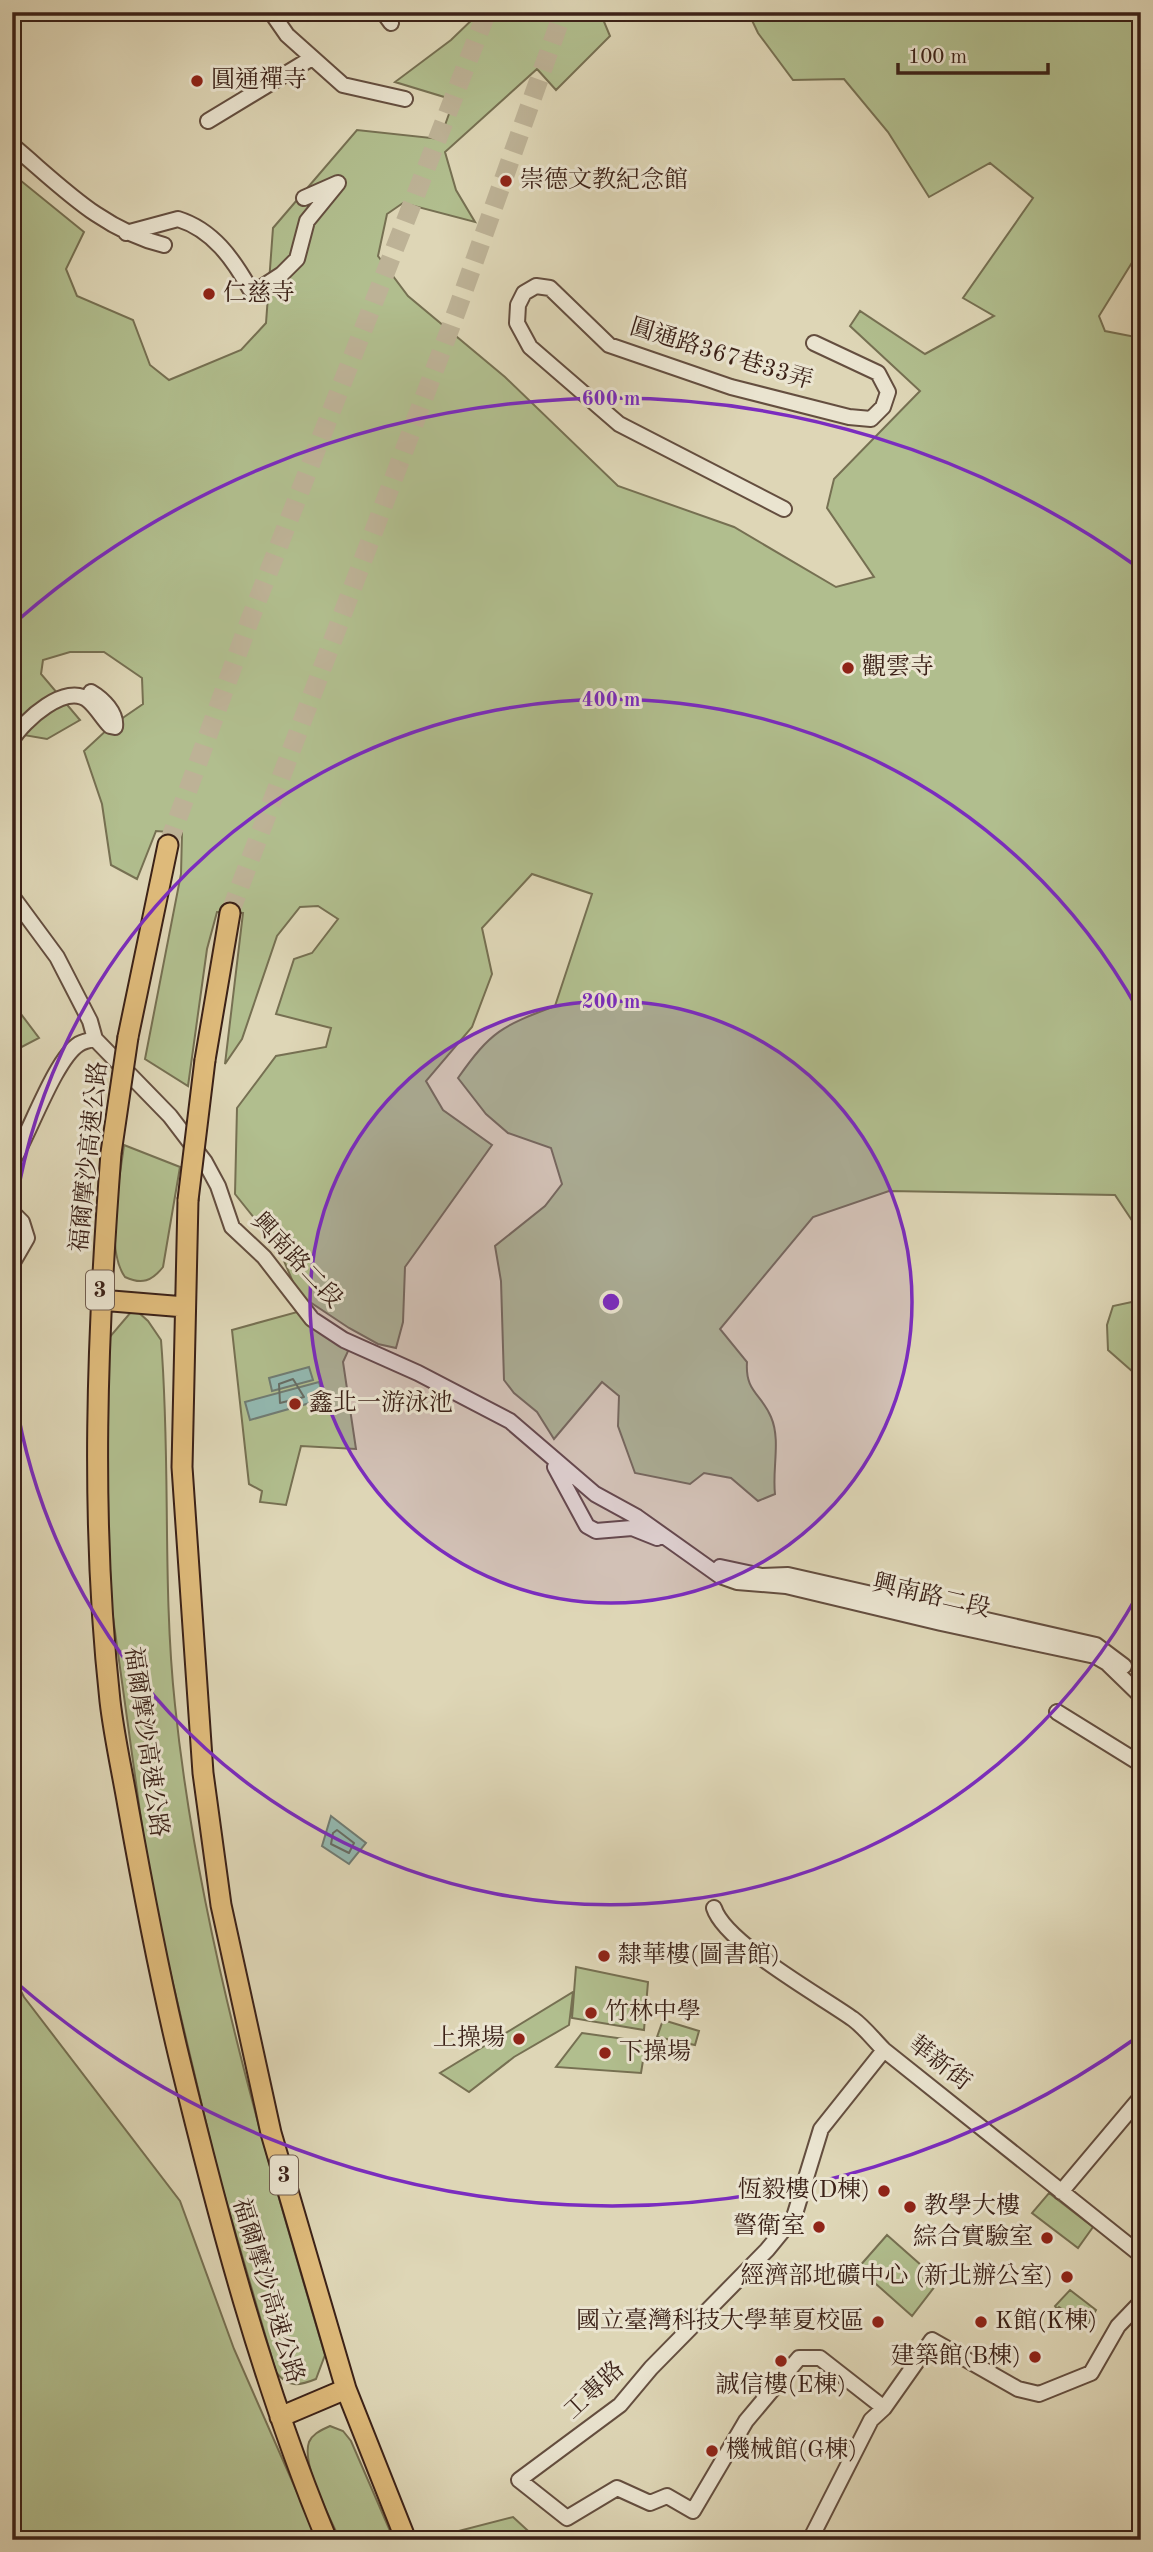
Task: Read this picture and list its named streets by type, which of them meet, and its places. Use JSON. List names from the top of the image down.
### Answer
{
  "streets": {
    "highway": ["福爾摩沙高速公路", "3"],
    "street": [
      "圓通路367巷33弄",
      "興南路二段",
      "華新街",
      "工專路"
    ]
  },
  "crossings": [
    ["華新街", "工專路"]
  ],
  "places": [
    "圓通禪寺",
    "崇德文教紀念館",
    "仁慈寺",
    "觀雲寺",
    "鑫北一游泳池",
    "隸華樓(圖書館)",
    "竹林中學",
    "上操場",
    "下操場",
    "恆毅樓(D棟)",
    "教學大樓",
    "警衛室",
    "綜合實驗室",
    "經濟部地礦中心 (新北辦公室)",
    "國立臺灣科技大學華夏校區",
    "K館(K棟)",
    "建築館(B棟)",
    "誠信樓(E棟)",
    "機械館(G棟)"
  ],
  "scale_bar": "100 m",
  "rings": ["600 m", "400 m", "200 m"]
}
